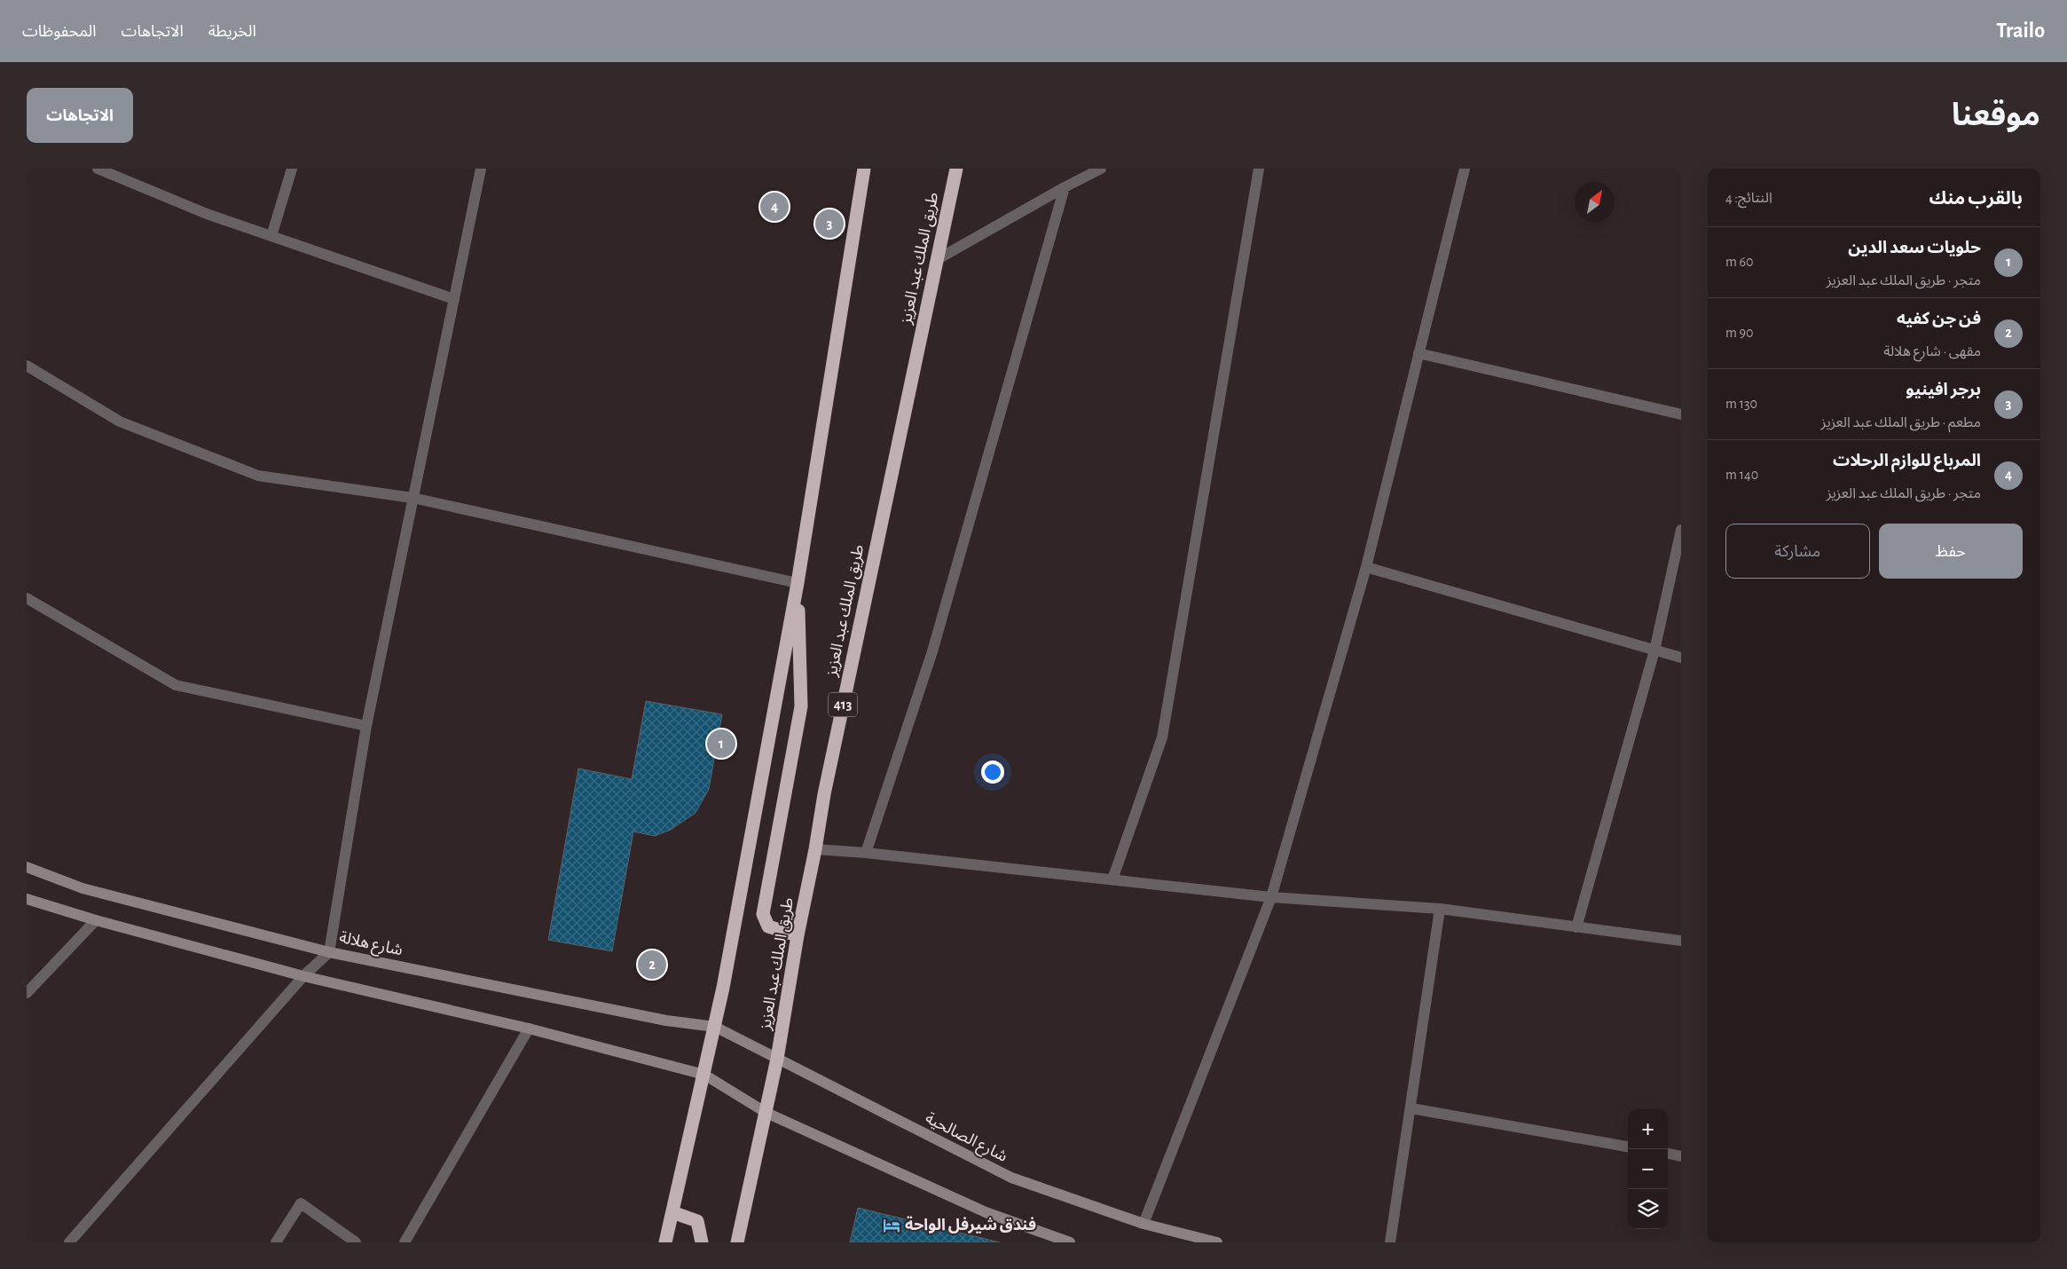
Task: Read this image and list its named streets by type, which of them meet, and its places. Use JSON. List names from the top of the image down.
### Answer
{
  "streets": {
    "highway": ["طريق الملك عبد العزيز", "413"],
    "street": ["شارع هلالة", "شارع الصالحية"]
  },
  "crossings": [
    ["طريق الملك عبد العزيز", "شارع الصالحية"],
    ["شارع هلالة", "شارع الصالحية"]
  ],
  "places": {
    "hotel": ["فندق شيرفل الواحة"]
  },
  "north": "top right",
  "page": {
    "header": "Trailo",
    "nav": ["الخريطة", "الاتجاهات", "المحفوظات"],
    "title": "موقعنا",
    "buttons": [
      "الاتجاهات",
      ["حفظ", "مشاركة"]
    ],
    "heading": ["بالقرب منك", "النتائج: 4"],
    "pins": [
      "4",
      "3",
      "1",
      "2"
    ],
    "list": [
      {
        "mark": "1",
        "name": "حلويات سعد الدين",
        "note": "متجر · طريق الملك عبد العزيز",
        "value": "60 m"
      },
      {
        "mark": "2",
        "name": "فن جن كفيه",
        "note": "مقهى · شارع هلالة",
        "value": "90 m"
      },
      {
        "mark": "3",
        "name": "برجر افينيو",
        "note": "مطعم · طريق الملك عبد العزيز",
        "value": "130 m"
      },
      {
        "mark": "4",
        "name": "المرباع للوازم الرحلات",
        "note": "متجر · طريق الملك عبد العزيز",
        "value": "140 m"
      }
    ],
    "map_buttons": ["+", "−"]
  }
}
